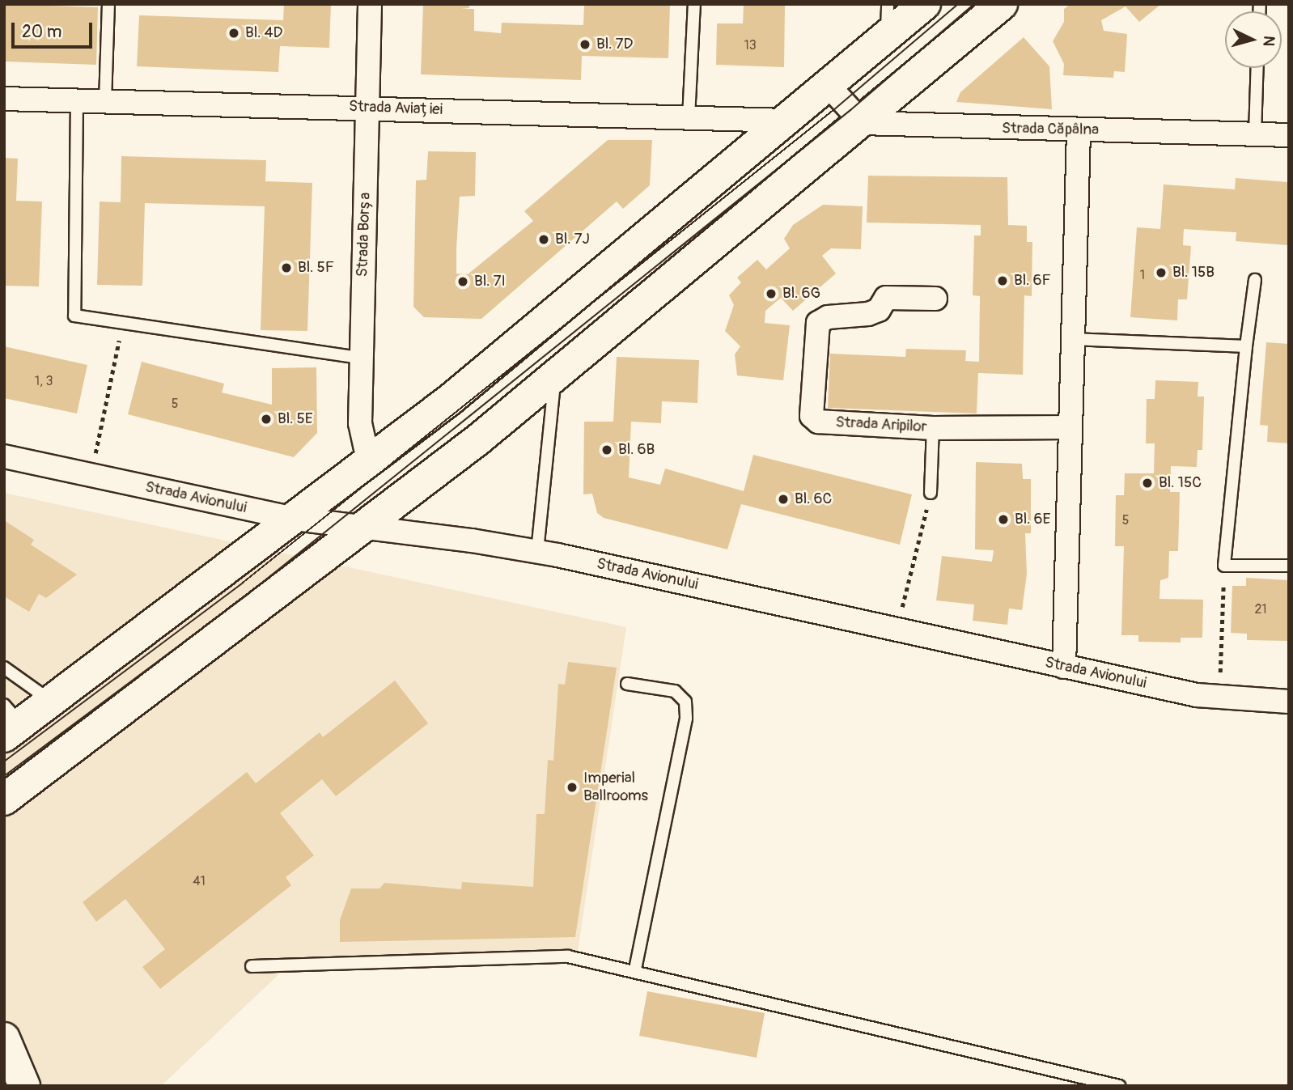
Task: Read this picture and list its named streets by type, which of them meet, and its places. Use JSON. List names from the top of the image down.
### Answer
{
  "streets": {
    "street": [
      "Strada Aviației",
      "Strada Căpâlna",
      "Strada Borșa",
      "Strada Aripilor",
      "Strada Avionului"
    ]
  },
  "crossings": [
    ["Strada Aviației", "Strada Borșa"]
  ],
  "places": [
    "Bl. 4D",
    "Bl. 7D",
    "Bl. 7J",
    "Bl. 5F",
    "Bl. 15B",
    "Bl. 6F",
    "Bl. 7I",
    "Bl. 6G",
    "Bl. 5E",
    "Bl. 6B",
    "Bl. 15C",
    "Bl. 6C",
    "Bl. 6E",
    "Imperial Ballrooms"
  ],
  "house_numbers": [
    "13",
    "1",
    "1, 3",
    "5",
    "5",
    "21",
    "41"
  ],
  "scale_bar": "20 m",
  "north": "right"
}
